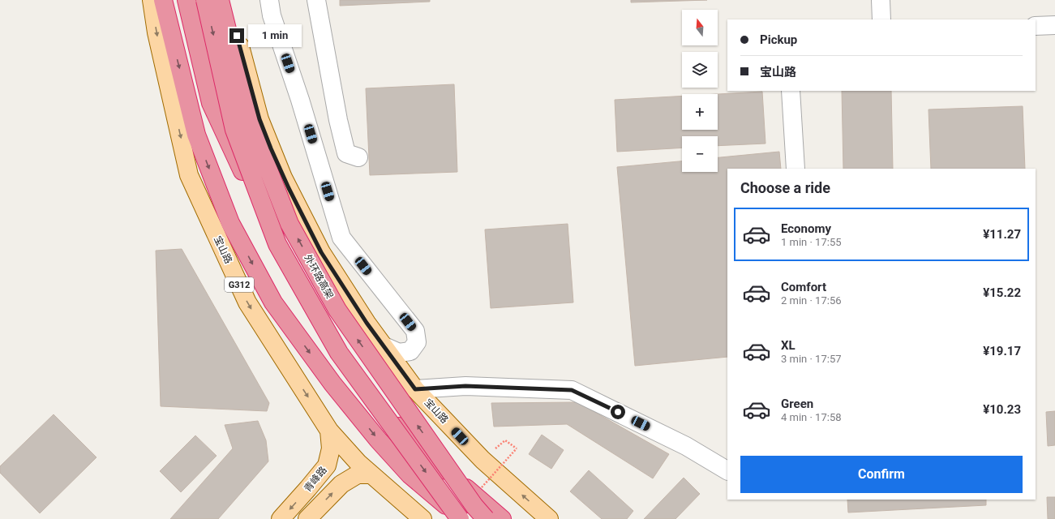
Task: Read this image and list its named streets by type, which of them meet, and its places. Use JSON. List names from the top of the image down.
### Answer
{
  "streets": {
    "highway": ["外环路高架"],
    "main road": ["宝山路", "G312", "青峰路"]
  },
  "crossings": [
    ["宝山路", "青峰路"]
  ],
  "north": "top",
  "page": {
    "map_buttons": ["+", "−"],
    "banner": ["Pickup", "宝山路"],
    "bubble": "1 min",
    "heading": "Choose a ride",
    "list": [
      {
        "name": "Economy",
        "note": "1 min · 17:55",
        "value": "¥11.27"
      },
      {
        "name": "Comfort",
        "note": "2 min · 17:56",
        "value": "¥15.22"
      },
      {
        "name": "XL",
        "note": "3 min · 17:57",
        "value": "¥19.17"
      },
      {
        "name": "Green",
        "note": "4 min · 17:58",
        "value": "¥10.23"
      }
    ],
    "buttons": "Confirm"
  }
}
